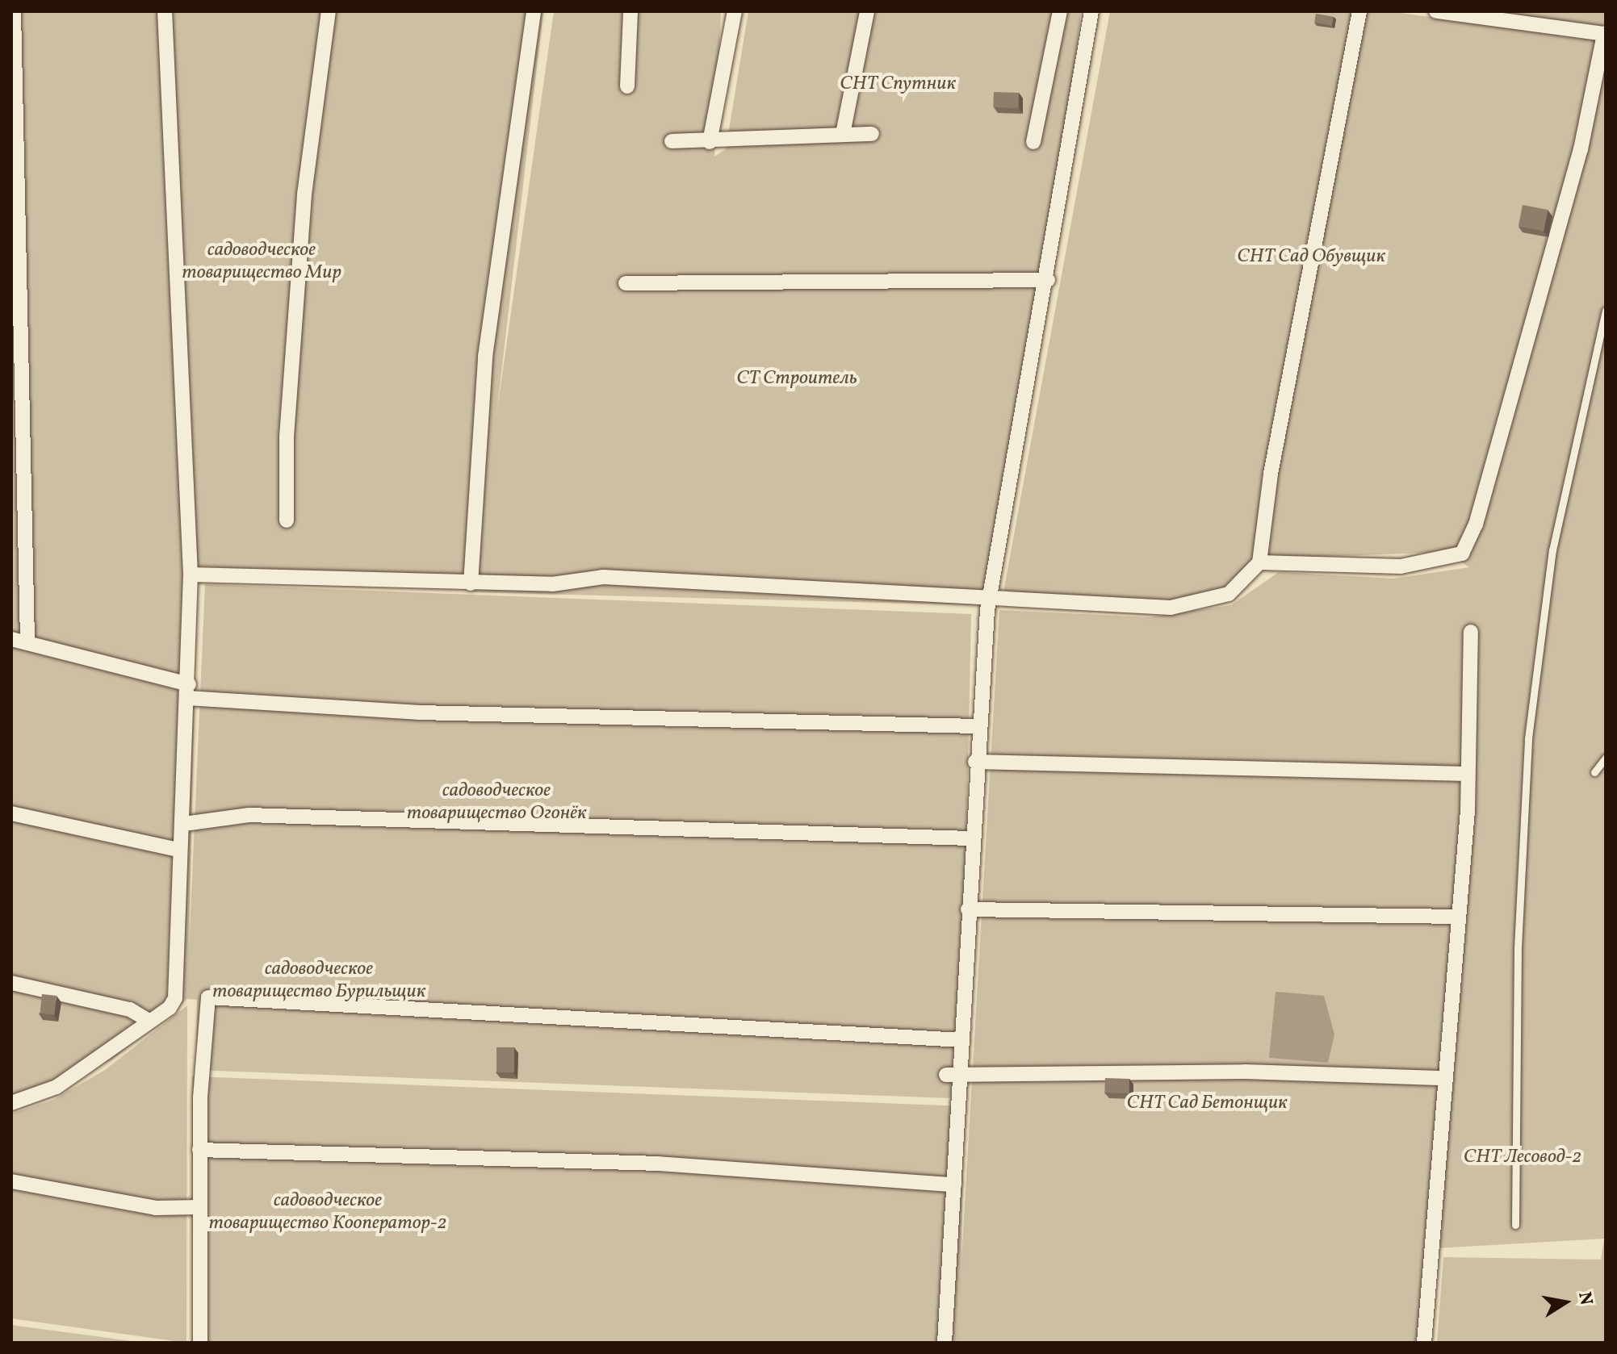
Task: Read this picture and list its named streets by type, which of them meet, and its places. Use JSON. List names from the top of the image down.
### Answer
{
  "parks": [
    "СНТ Спутник",
    "садоводческое товарищество Мир",
    "СНТ Сад Обувщик",
    "СТ Строитель",
    "садоводческое товарищество Огонёк",
    "садоводческое товарищество Бурильщик",
    "СНТ Сад Бетонщик",
    "СНТ Лесовод-2",
    "садоводческое товарищество Кооператор-2"
  ],
  "north": "right"
}
